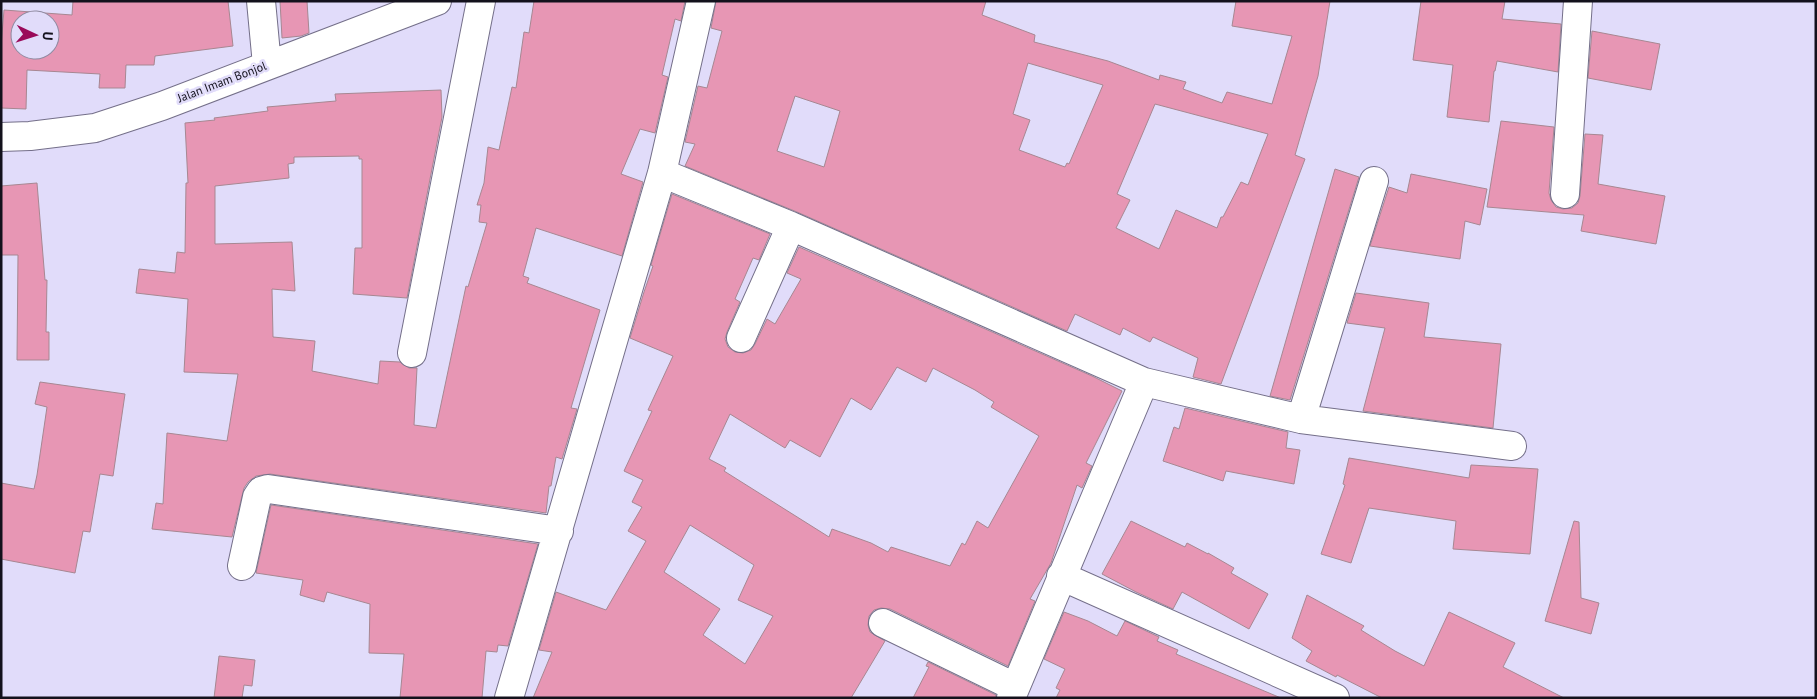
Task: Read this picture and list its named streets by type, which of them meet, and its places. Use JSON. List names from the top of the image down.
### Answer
{
  "streets": {
    "street": ["Jalan Imam Bonjol"]
  },
  "north": "right"
}
